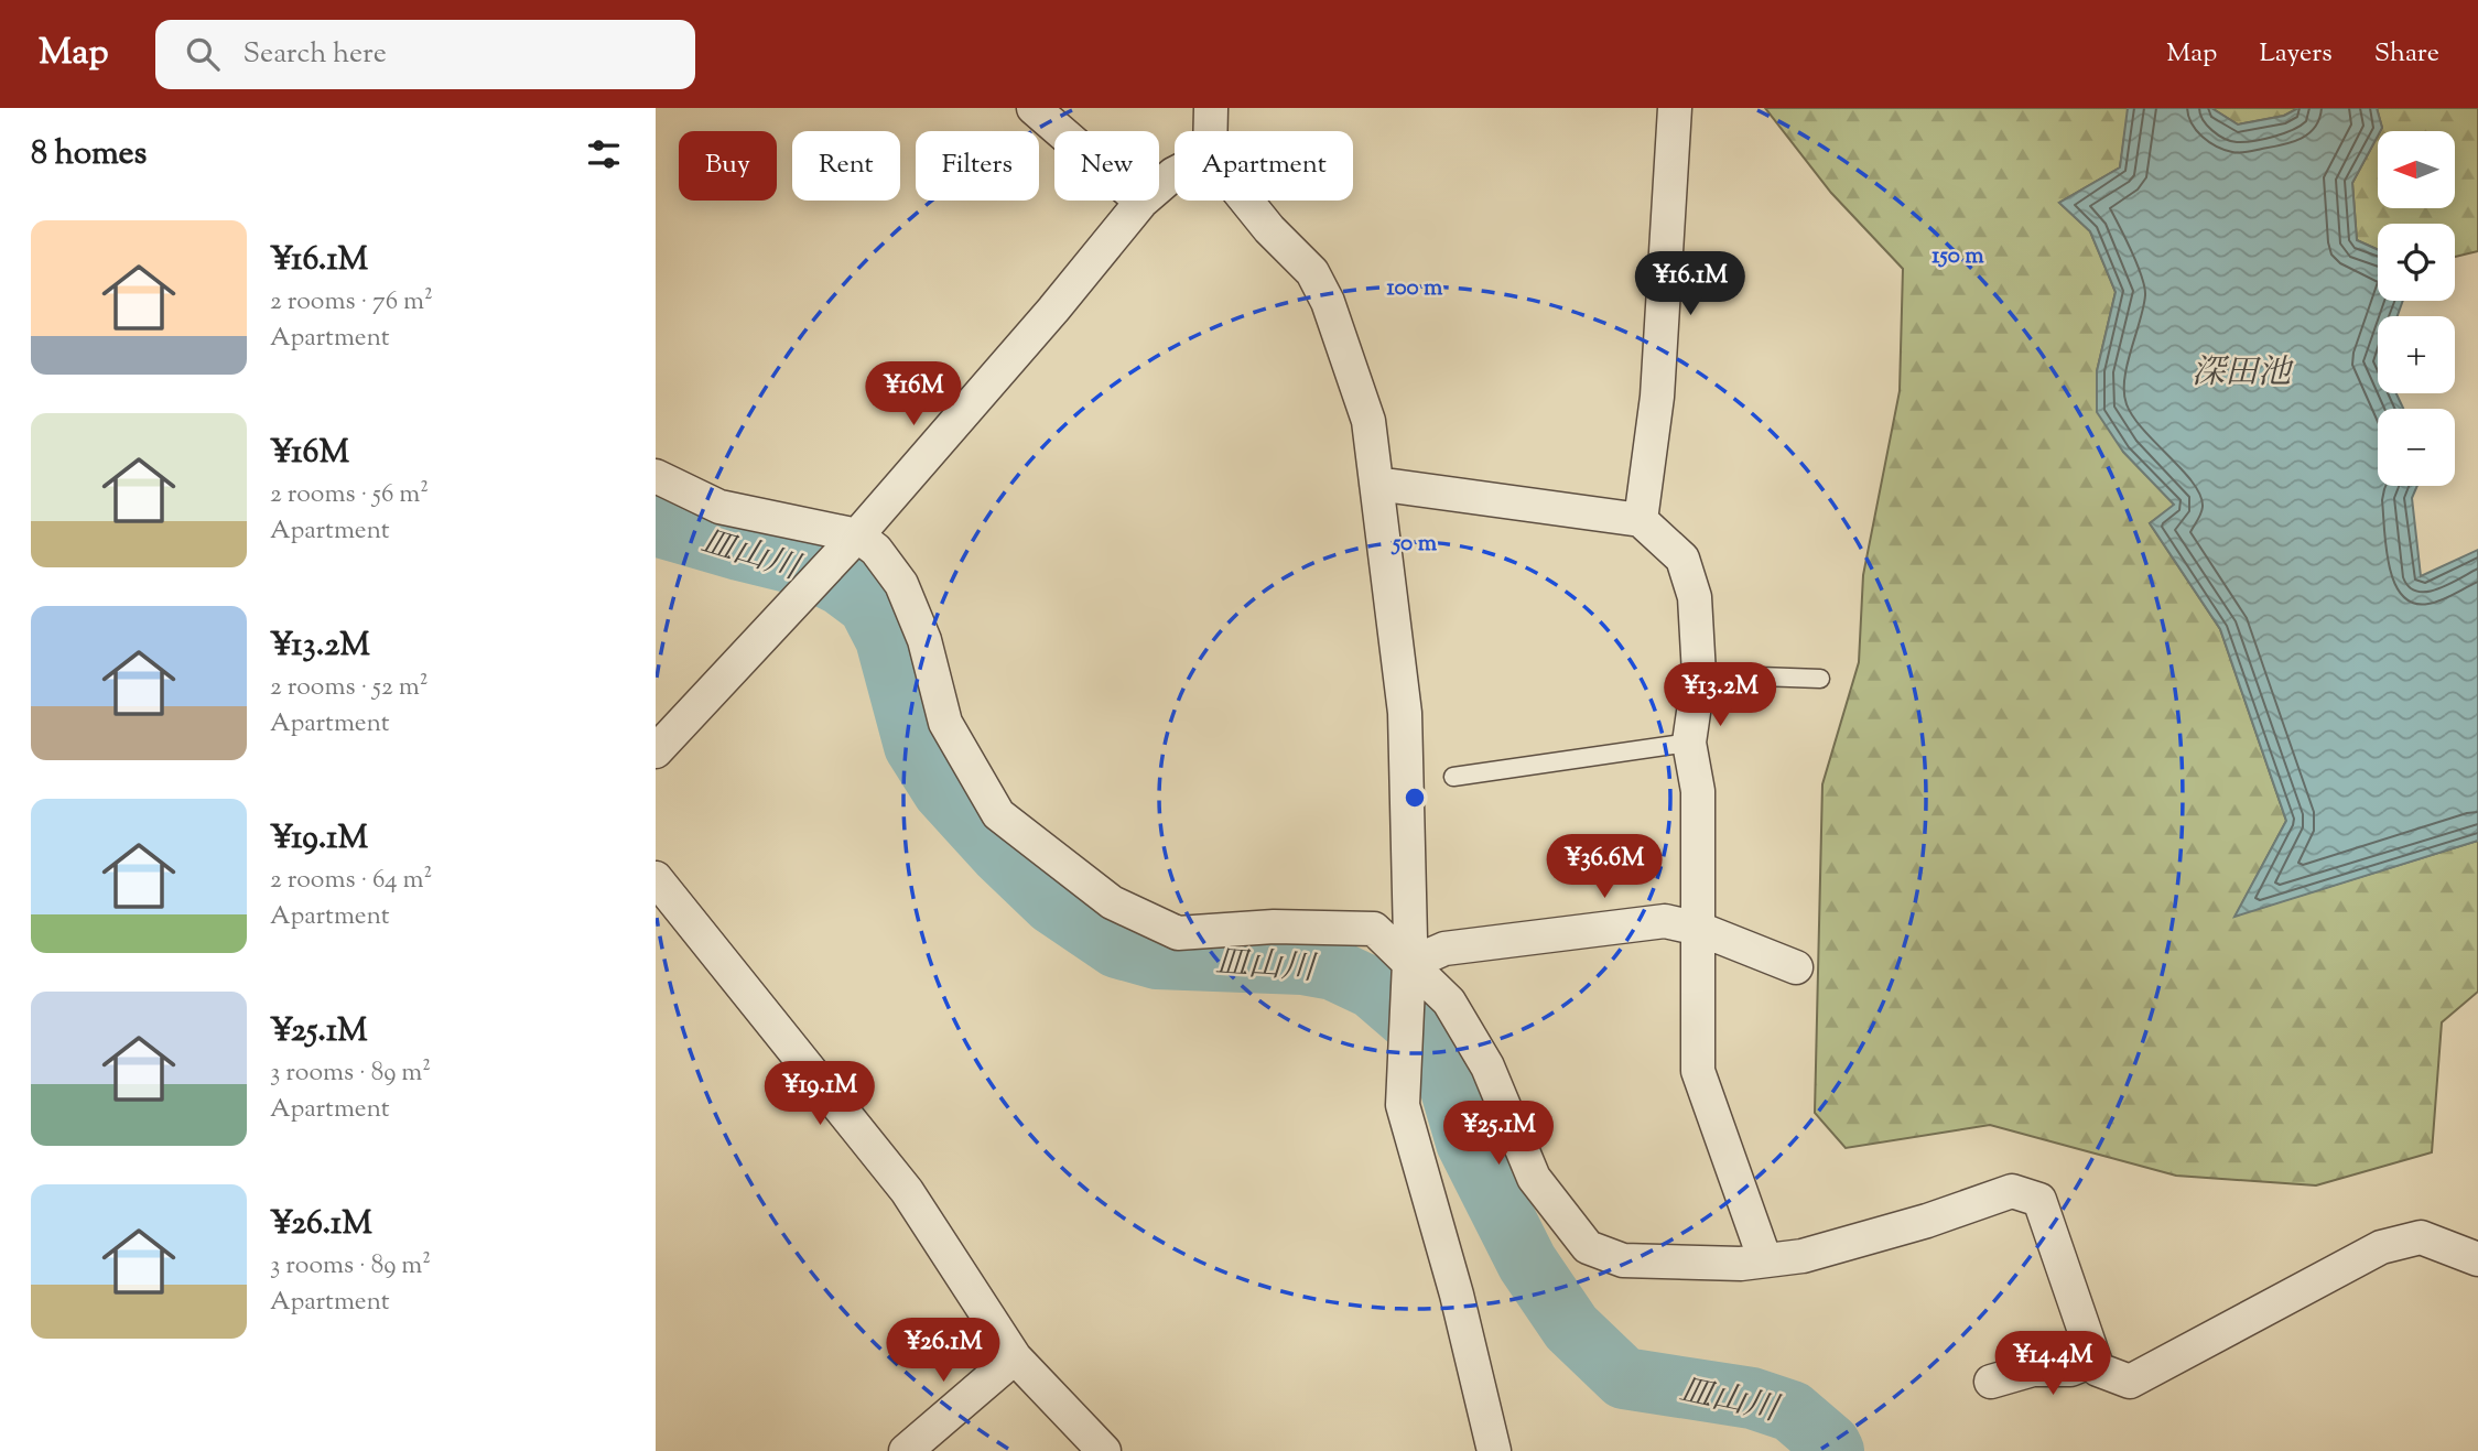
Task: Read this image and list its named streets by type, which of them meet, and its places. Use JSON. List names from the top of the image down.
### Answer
{
  "water": ["深田池", "皿山川"],
  "north": "left",
  "page": {
    "header": "Map",
    "search": "Search here",
    "nav": ["Map", "Layers", "Share"],
    "heading": "8 homes",
    "map_buttons": ["+", "−"],
    "chip": [
      "Buy",
      "Rent",
      "Filters",
      "New",
      "Apartment"
    ],
    "list": [
      {
        "name": "¥16.1M",
        "note": "2 rooms · 76 m² · Apartment"
      },
      {
        "name": "¥16M",
        "note": "2 rooms · 56 m² · Apartment"
      },
      {
        "name": "¥13.2M",
        "note": "2 rooms · 52 m² · Apartment"
      },
      {
        "name": "¥19.1M",
        "note": "2 rooms · 64 m² · Apartment"
      },
      {
        "name": "¥25.1M",
        "note": "3 rooms · 89 m² · Apartment"
      },
      {
        "name": "¥26.1M",
        "note": "3 rooms · 89 m² · Apartment"
      }
    ],
    "price": [
      "¥16.1M",
      "¥16M",
      "¥13.2M",
      "¥36.6M",
      "¥19.1M",
      "¥25.1M",
      "¥26.1M",
      "¥14.4M"
    ]
  },
  "rings": ["150 m", "100 m", "50 m"]
}
